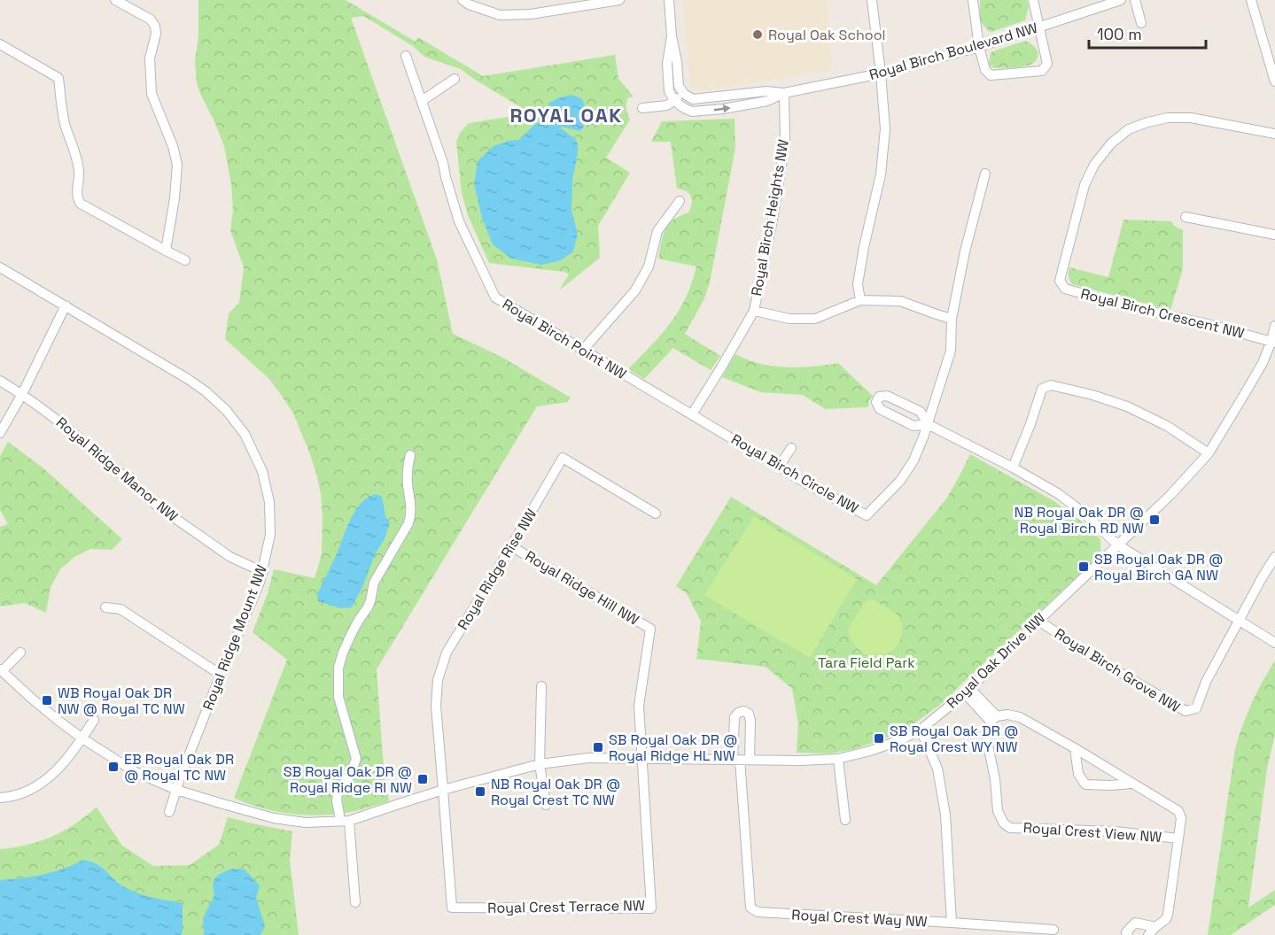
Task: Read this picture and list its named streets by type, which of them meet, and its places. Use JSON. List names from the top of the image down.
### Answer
{
  "streets": {
    "street": [
      "Royal Birch Boulevard NW",
      "Royal Birch Heights NW",
      "Royal Birch Crescent NW",
      "Royal Birch Point NW",
      "Royal Ridge Manor NW",
      "Royal Birch Circle NW",
      "Royal Ridge Rise NW",
      "Royal Ridge Hill NW",
      "Royal Ridge Mount NW",
      "Royal Oak Drive NW",
      "Royal Birch Grove NW",
      "Royal Crest View NW",
      "Royal Crest Terrace NW",
      "Royal Crest Way NW"
    ]
  },
  "crossings": [
    ["Royal Birch Boulevard NW", "Royal Birch Heights NW"],
    ["Royal Birch Crescent NW", "Royal Oak Drive NW"],
    ["Royal Birch Point NW", "Royal Birch Circle NW"],
    ["Royal Ridge Manor NW", "Royal Ridge Mount NW"],
    ["Royal Ridge Rise NW", "Royal Ridge Hill NW"],
    ["Royal Ridge Rise NW", "Royal Oak Drive NW"],
    ["Royal Ridge Rise NW", "Royal Crest Terrace NW"],
    ["Royal Ridge Hill NW", "Royal Oak Drive NW"],
    ["Royal Ridge Hill NW", "Royal Crest Terrace NW"],
    ["Royal Ridge Mount NW", "Royal Oak Drive NW"],
    ["Royal Oak Drive NW", "Royal Birch Grove NW"],
    ["Royal Oak Drive NW", "Royal Crest Terrace NW"],
    ["Royal Oak Drive NW", "Royal Crest Way NW"]
  ],
  "districts": ["ROYAL OAK"],
  "parks": ["Tara Field Park"],
  "places": {
    "other": ["Royal Oak School"],
    "transit": [
      "NB Royal Oak DR @ Royal Birch RD NW",
      "SB Royal Oak DR @ Royal Birch GA NW",
      "WB Royal Oak DR NW @ Royal TC NW",
      "SB Royal Oak DR @ Royal Crest WY NW",
      "SB Royal Oak DR @ Royal Ridge HL NW",
      "EB Royal Oak DR @ Royal TC NW",
      "SB Royal Oak DR @ Royal Ridge RI NW",
      "NB Royal Oak DR @ Royal Crest TC NW"
    ]
  },
  "scale_bar": "100 m"
}
